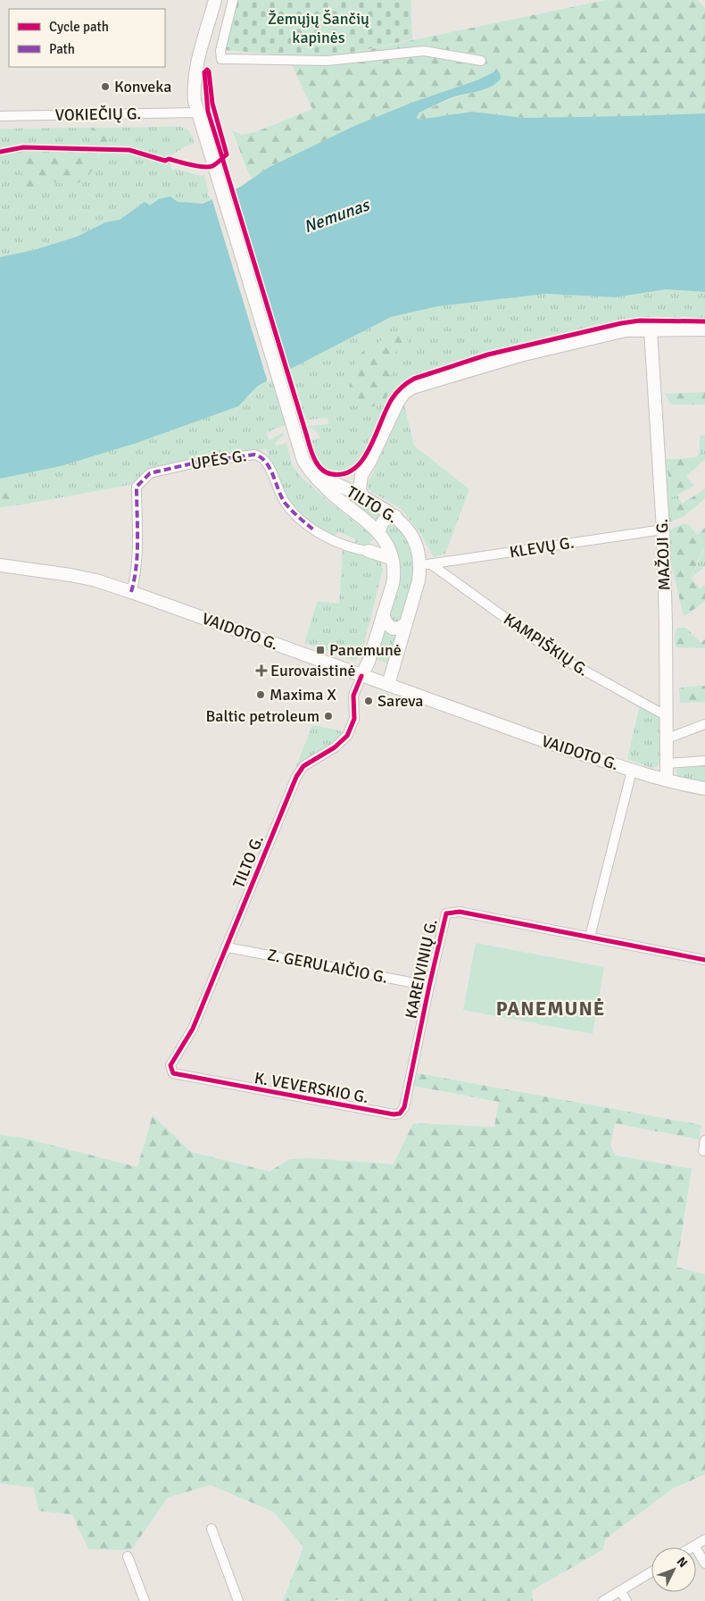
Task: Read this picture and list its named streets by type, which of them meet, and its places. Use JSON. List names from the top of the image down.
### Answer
{
  "streets": {
    "main road": ["TILTO G.", "MAŽOJI G.", "VAIDOTO G."],
    "street": [
      "VOKIEČIŲ G.",
      "UPĖS G.",
      "KLEVŲ G.",
      "KAMPIŠKIŲ G.",
      "Z. GERULAIČIO G.",
      "KAREIVINIŲ G.",
      "K. VEVERSKIO G."
    ]
  },
  "crossings": [
    ["VOKIEČIŲ G.", "TILTO G."],
    ["UPĖS G.", "VAIDOTO G."],
    ["TILTO G.", "KLEVŲ G."],
    ["TILTO G.", "VAIDOTO G."],
    ["TILTO G.", "KAMPIŠKIŲ G."],
    ["TILTO G.", "Z. GERULAIČIO G."],
    ["TILTO G.", "K. VEVERSKIO G."],
    ["KLEVŲ G.", "MAŽOJI G."],
    ["KLEVŲ G.", "KAMPIŠKIŲ G."],
    ["MAŽOJI G.", "VAIDOTO G."],
    ["MAŽOJI G.", "KAMPIŠKIŲ G."],
    ["Z. GERULAIČIO G.", "KAREIVINIŲ G."],
    ["KAREIVINIŲ G.", "K. VEVERSKIO G."]
  ],
  "districts": ["PANEMUNĖ"],
  "water": ["Nemunas"],
  "parks": ["Žemųjų Šančių kapinės"],
  "places": {
    "other": [
      "Konveka",
      "Maxima X",
      "Sareva",
      "Baltic petroleum"
    ],
    "transit": ["Panemunė"],
    "health": ["Eurovaistinė"]
  },
  "legend": ["Cycle path", "Path"],
  "north": "top right"
}
